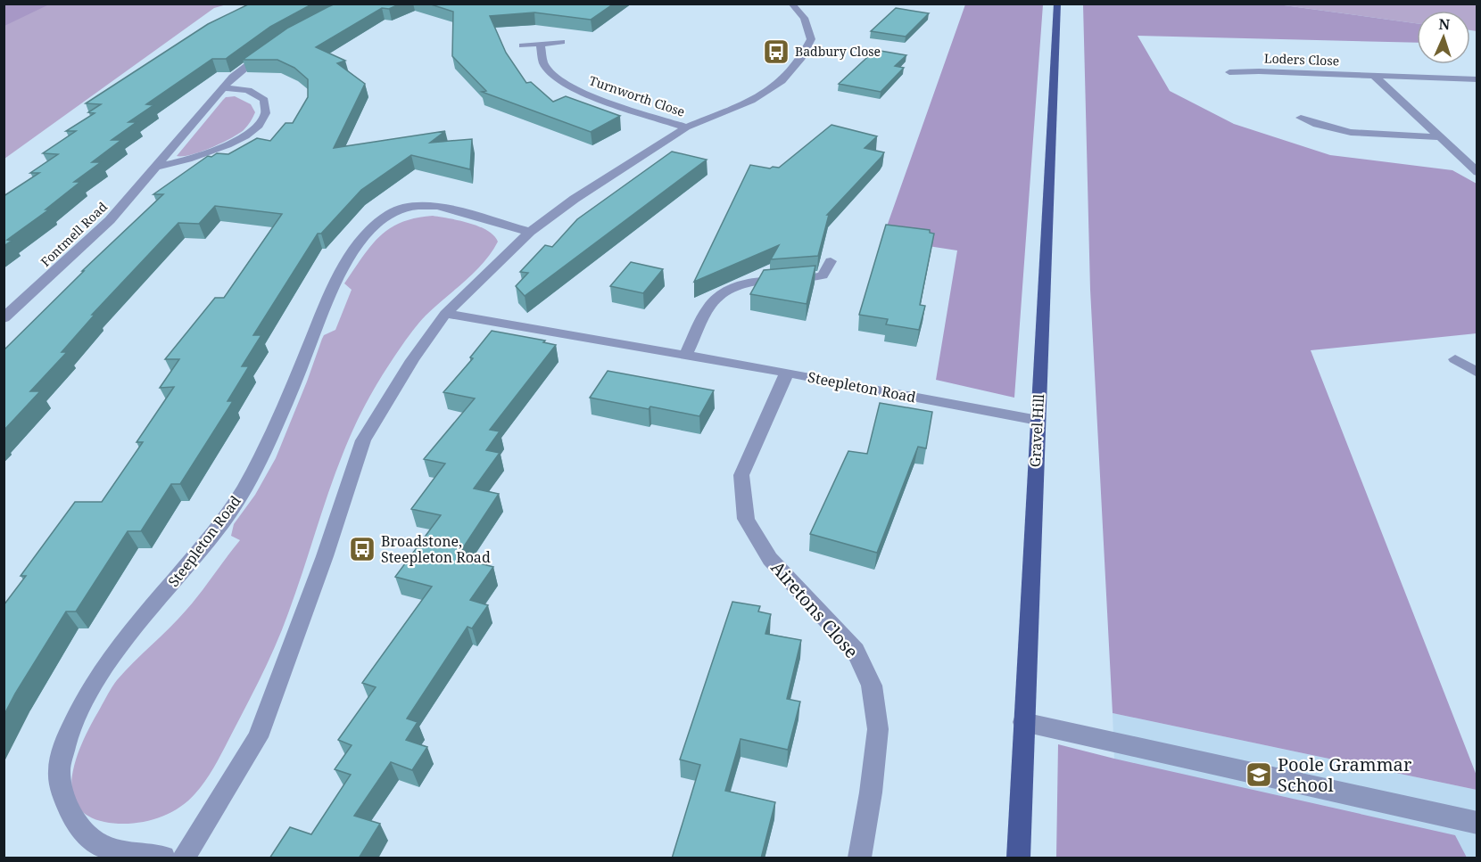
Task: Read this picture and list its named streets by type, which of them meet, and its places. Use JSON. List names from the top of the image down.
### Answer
{
  "streets": {
    "main road": ["Gravel Hill"],
    "street": [
      "Loders Close",
      "Turnworth Close",
      "Fontmell Road",
      "Steepleton Road",
      "Airetons Close"
    ]
  },
  "crossings": [
    ["Steepleton Road", "Gravel Hill"],
    ["Steepleton Road", "Airetons Close"]
  ],
  "places": {
    "bus stop": ["Badbury Close", "Broadstone, Steepleton Road"],
    "school or university": ["Poole Grammar School"]
  },
  "north": "top"
}
